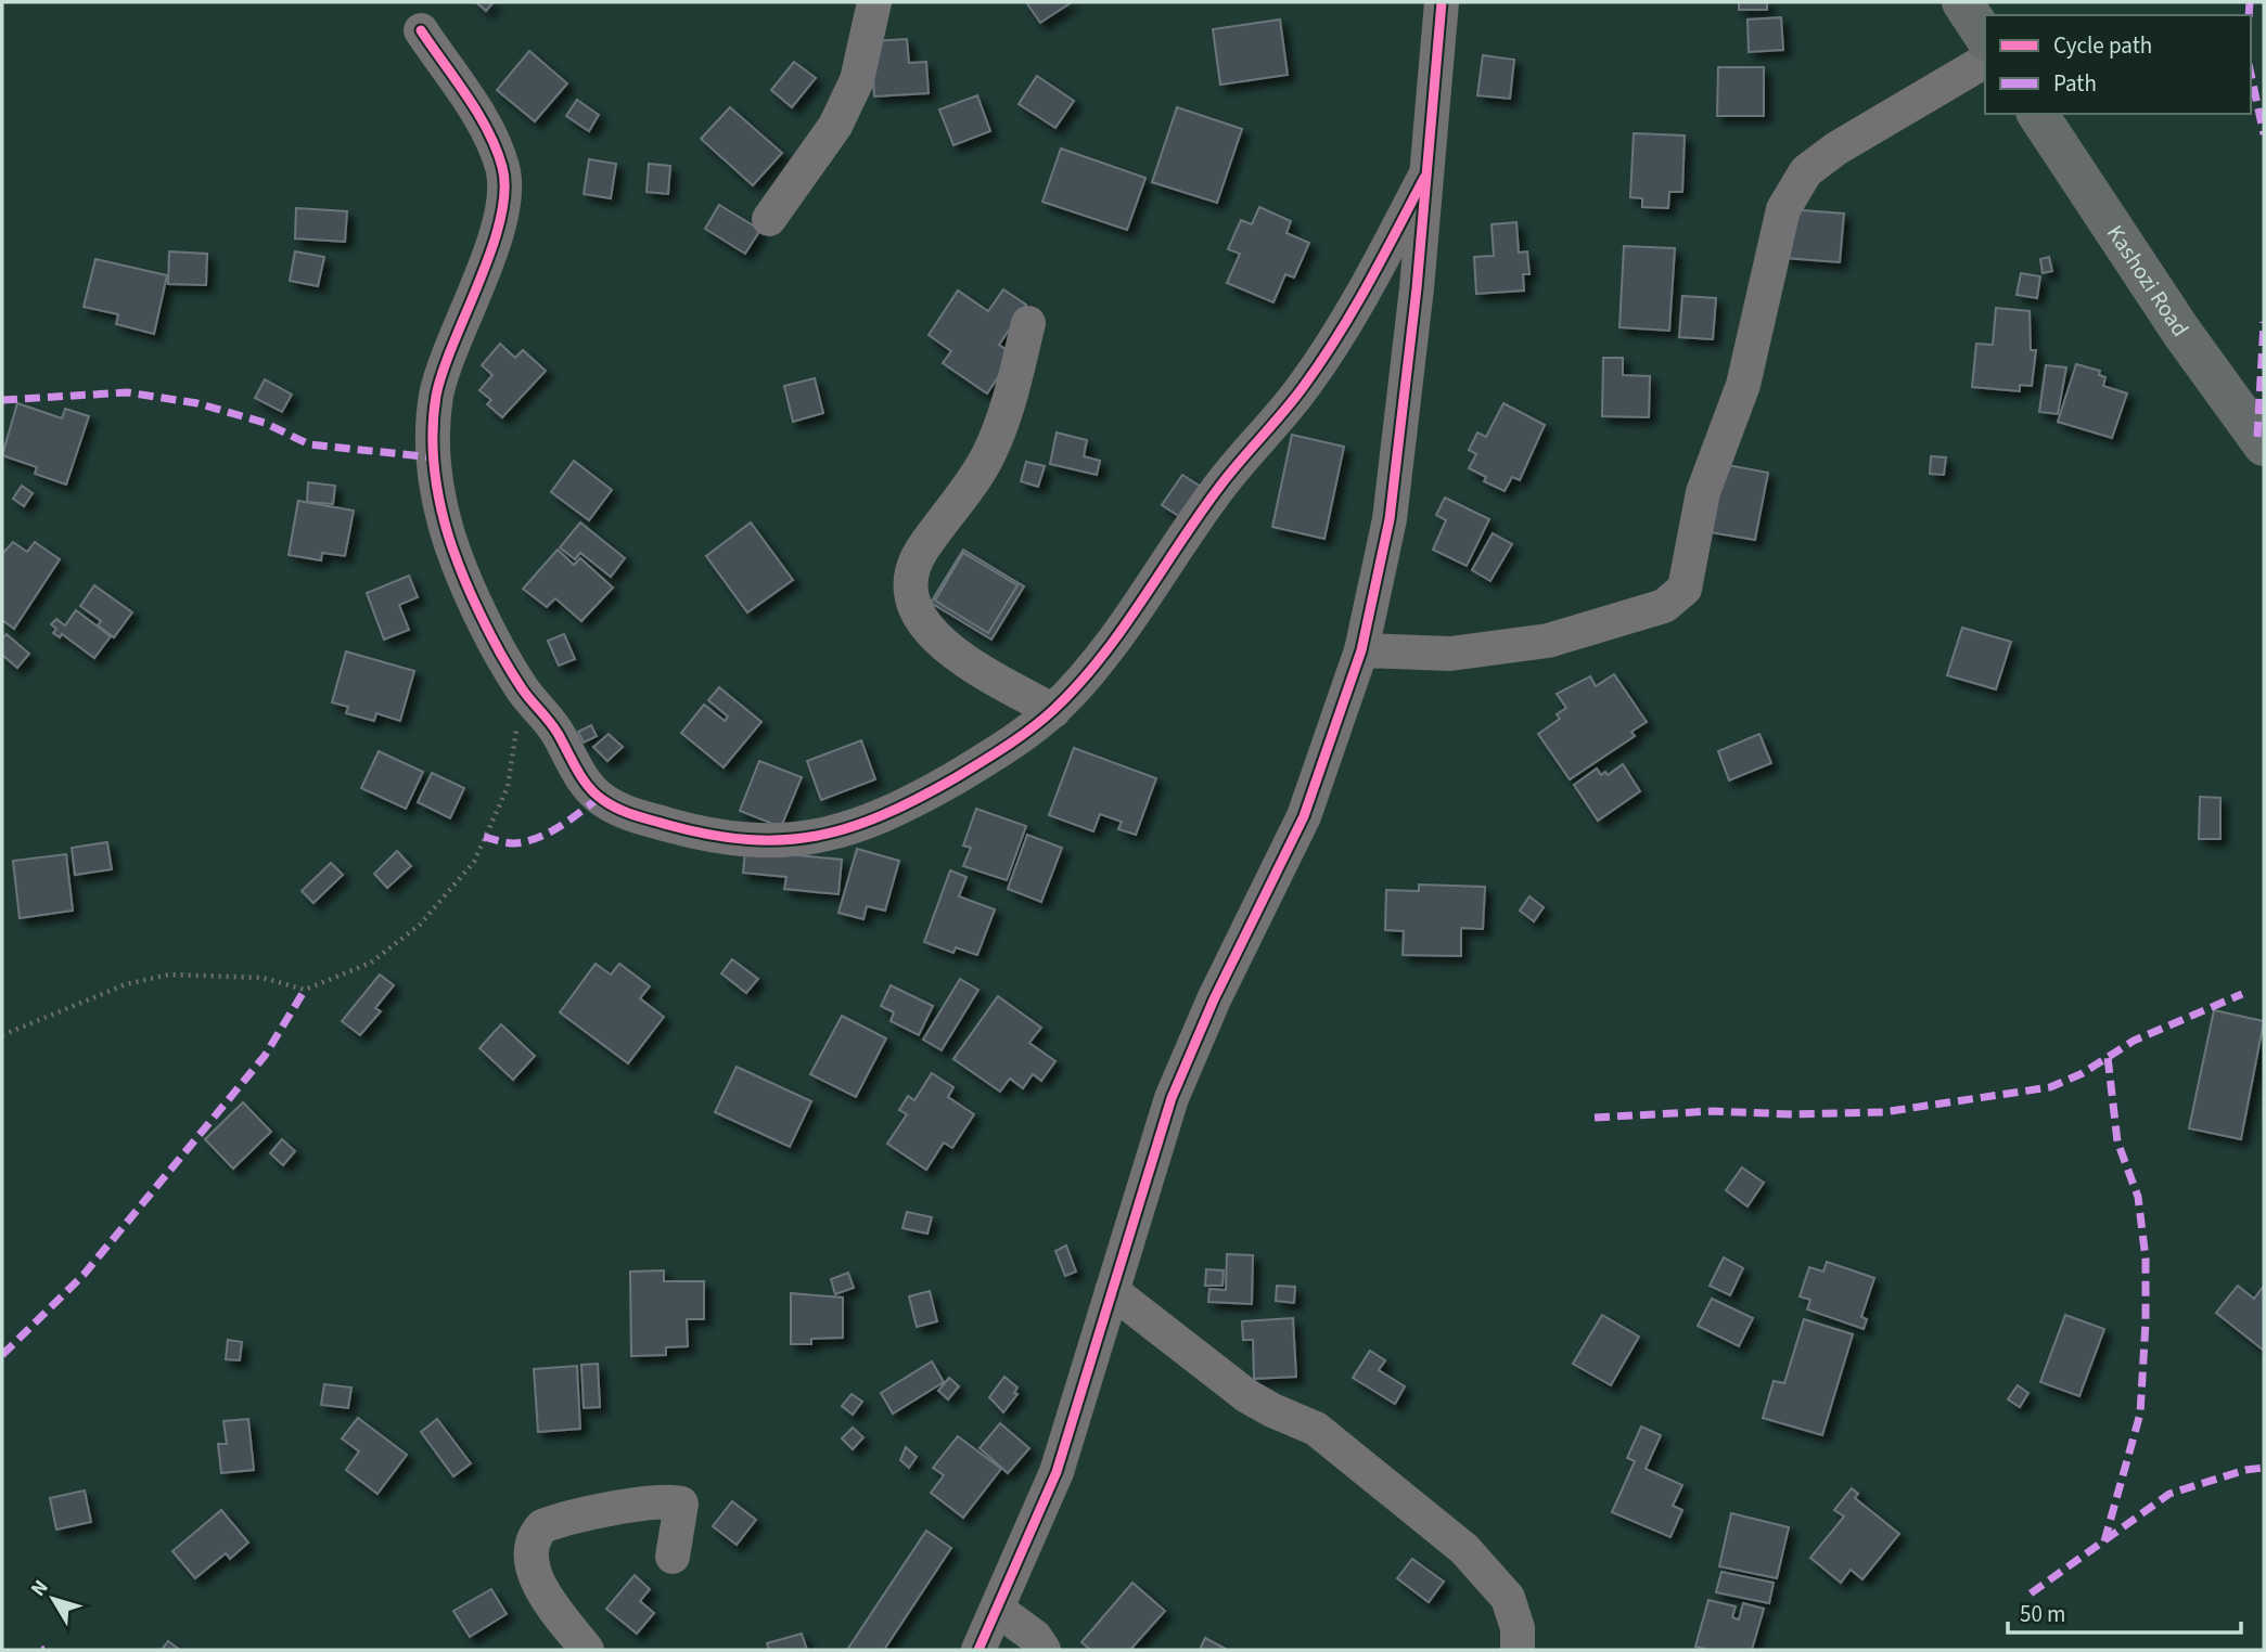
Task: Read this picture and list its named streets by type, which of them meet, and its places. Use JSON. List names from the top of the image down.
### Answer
{
  "streets": {
    "main road": ["Kashozi Road"]
  },
  "legend": ["Cycle path", "Path"],
  "scale_bar": "50 m",
  "north": "top left"
}
